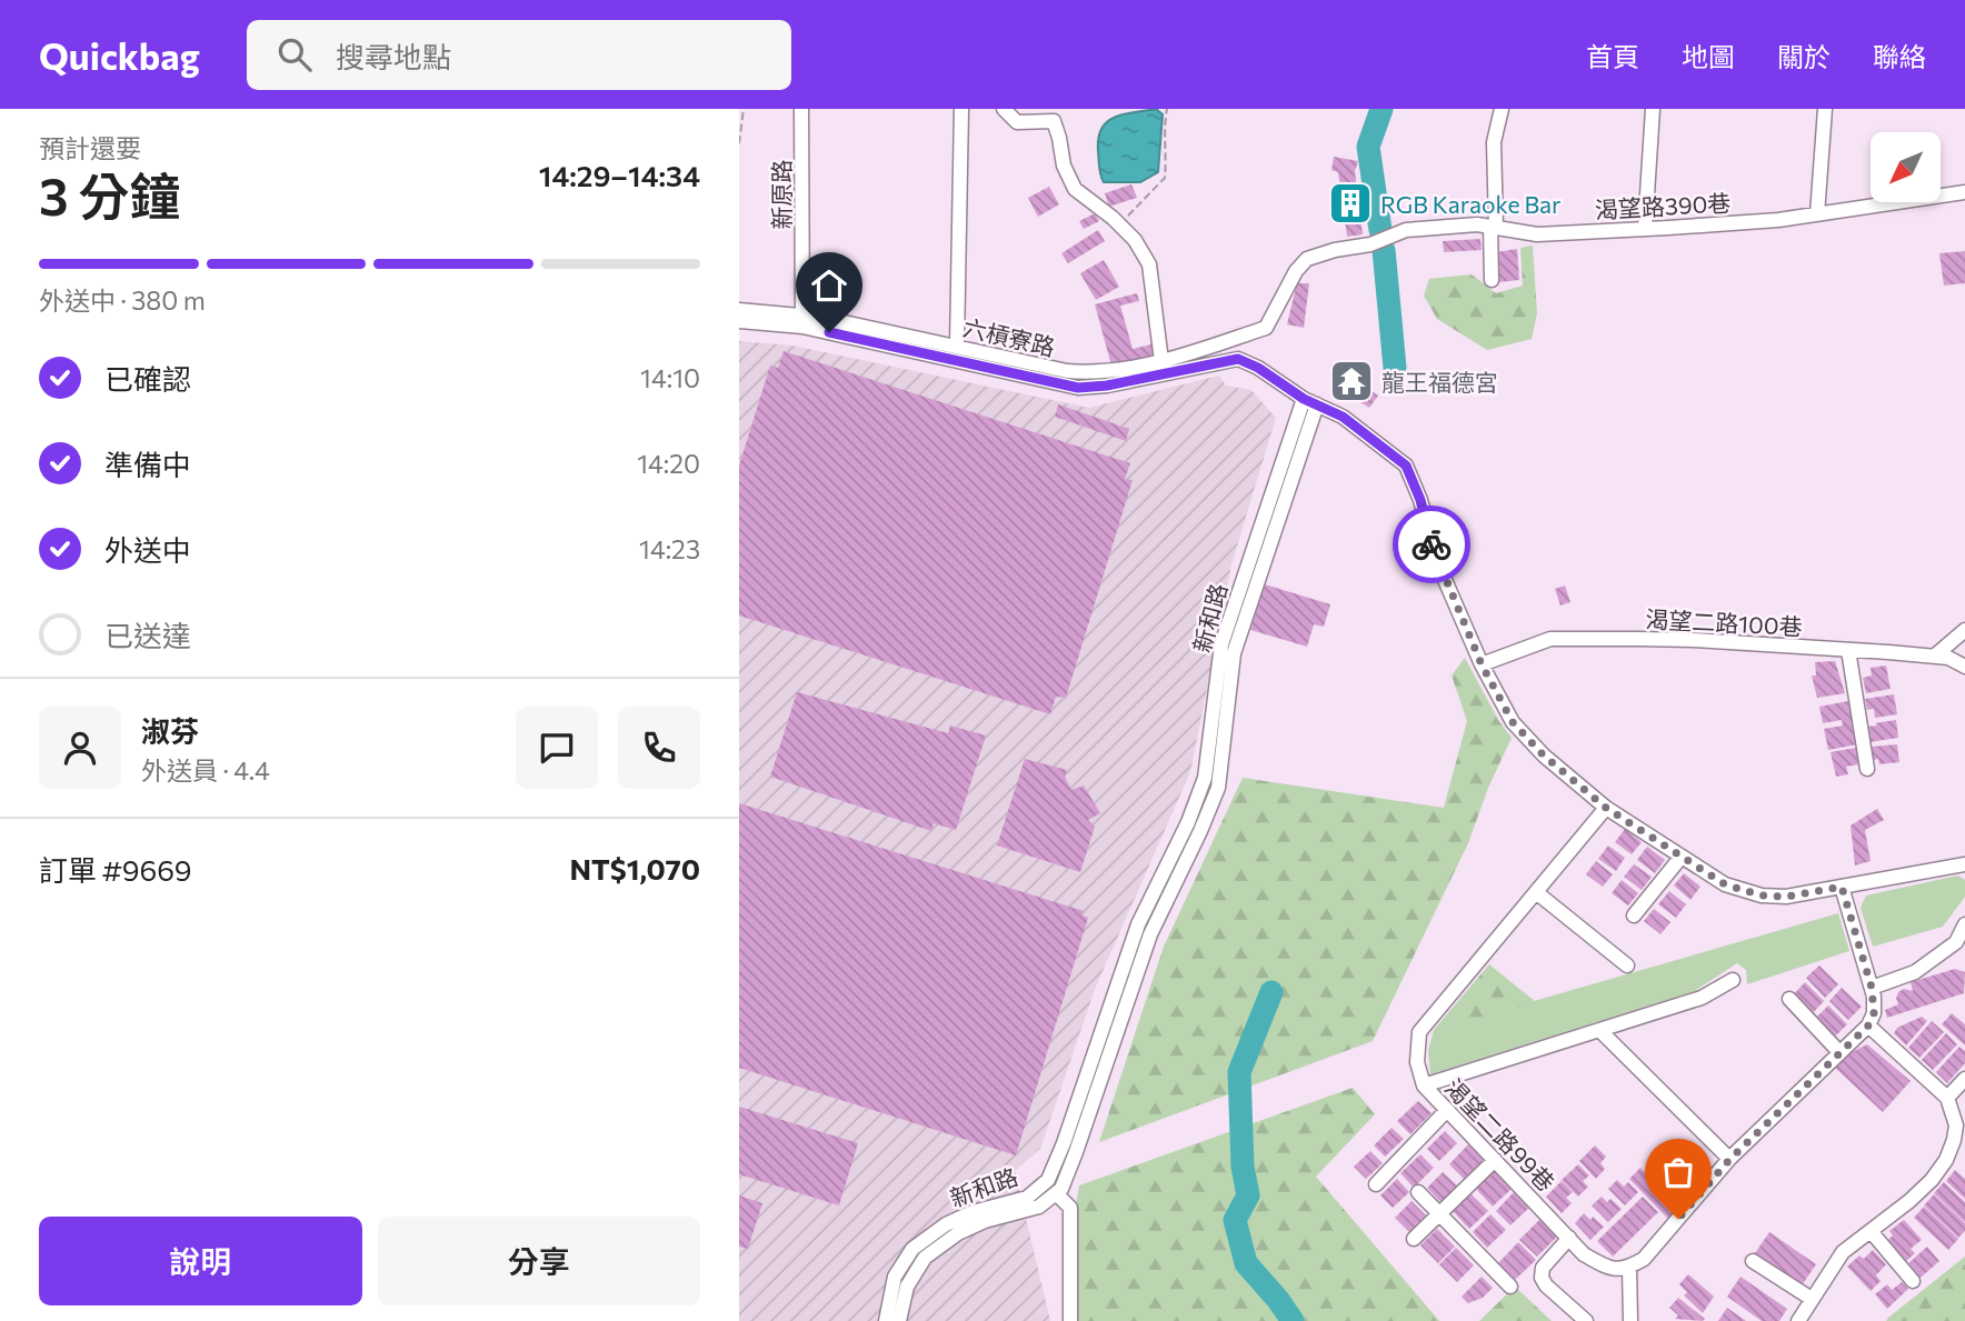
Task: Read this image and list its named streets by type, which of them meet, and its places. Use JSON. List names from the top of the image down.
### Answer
{
  "streets": {
    "street": [
      "新原路",
      "渴望路390巷",
      "六槓寮路",
      "新和路",
      "渴望二路100巷",
      "渴望二路99巷"
    ]
  },
  "crossings": [
    ["新原路", "六槓寮路"],
    ["渴望路390巷", "六槓寮路"]
  ],
  "places": {
    "building": ["RGB Karaoke Bar"],
    "temple": ["龍王福德宮"]
  },
  "north": "bottom left",
  "page": {
    "header": "Quickbag",
    "search": "搜尋地點",
    "nav": [
      "首頁",
      "地圖",
      "關於",
      "聯絡"
    ],
    "heading": ["3 分鐘", "預計還要", "14:29–14:34"],
    "panel": [
      "淑芬",
      "外送員 · 4.4",
      "訂單 #9669",
      "NT$1,070"
    ],
    "bar": "外送中 · 380 m",
    "list": [
      ["已確認", "14:10"],
      ["準備中", "14:20"],
      ["外送中", "14:23"],
      "已送達"
    ],
    "buttons": ["說明", "分享"]
  }
}
